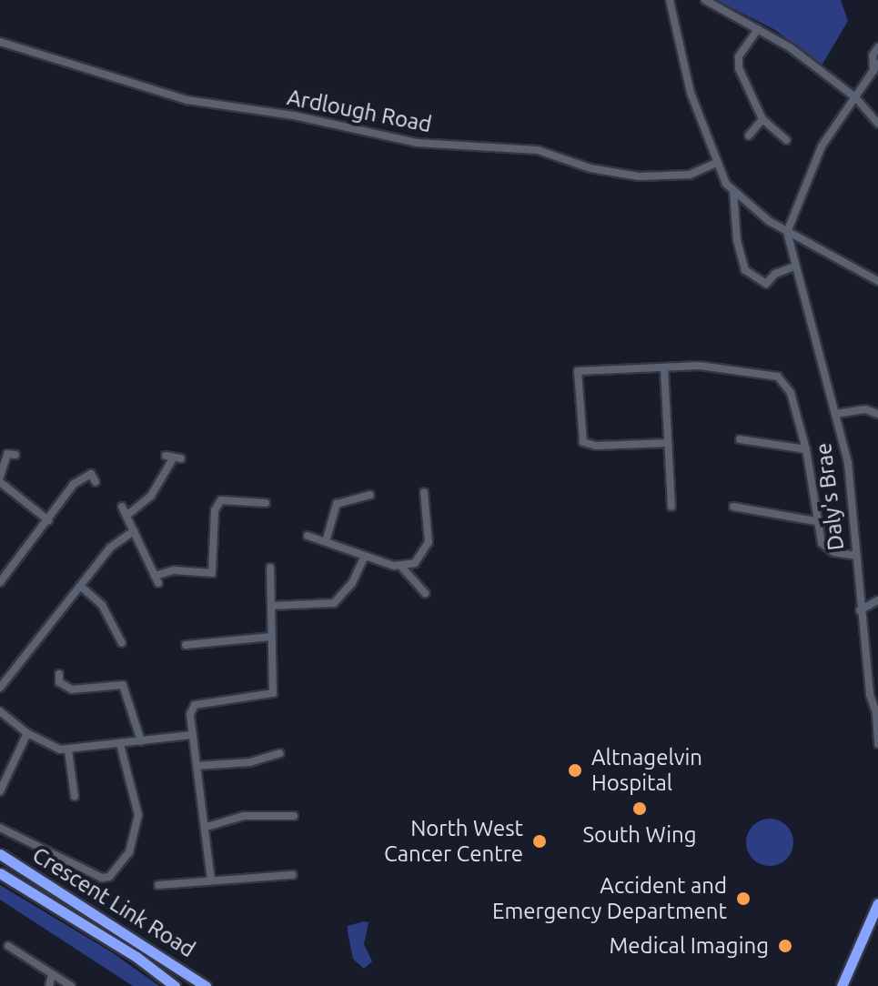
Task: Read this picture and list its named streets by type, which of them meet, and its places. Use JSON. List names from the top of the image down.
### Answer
{
  "streets": {
    "highway": ["Crescent Link Road"],
    "street": ["Ardlough Road", "Daly's Brae"]
  },
  "places": [
    "Altnagelvin Hospital",
    "South Wing",
    "North West Cancer Centre",
    "Accident and Emergency Department",
    "Medical Imaging"
  ]
}
